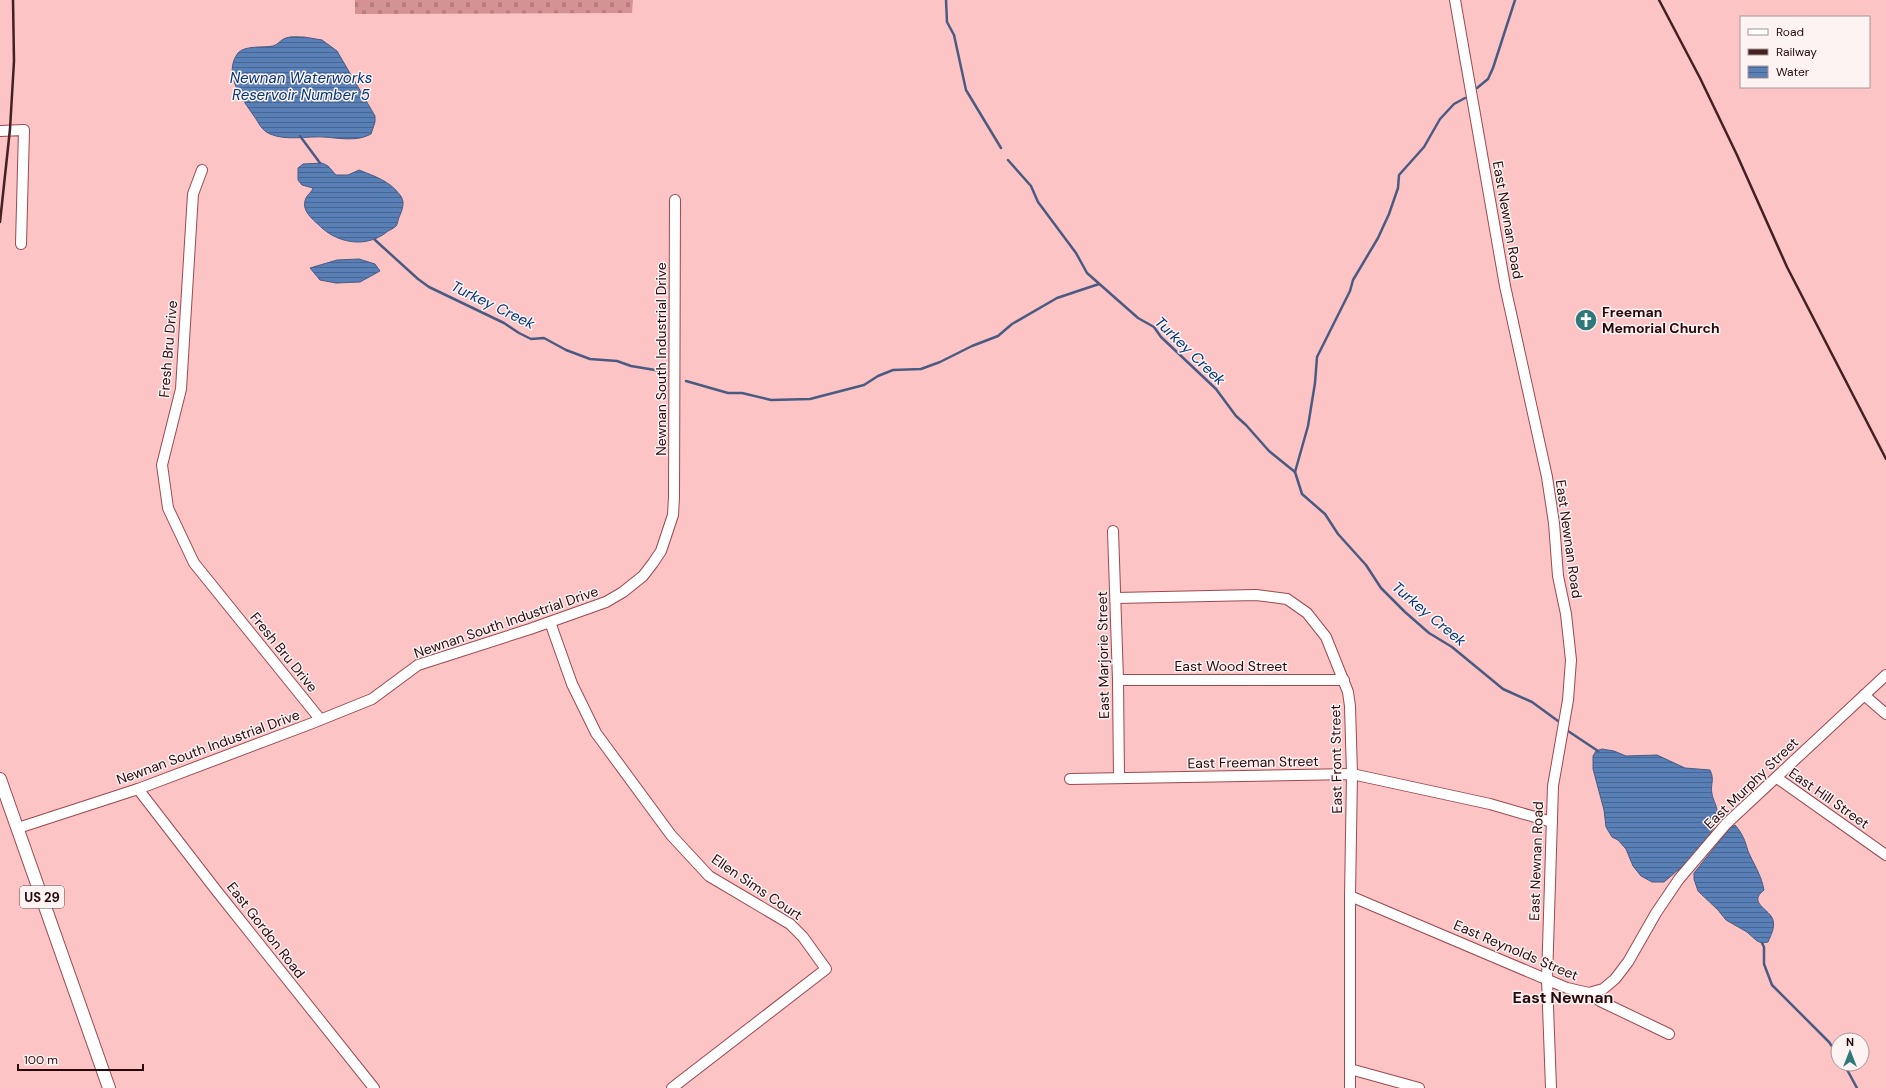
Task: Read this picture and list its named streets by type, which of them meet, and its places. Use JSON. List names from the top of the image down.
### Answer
{
  "streets": {
    "main road": ["US 29"],
    "street": [
      "East Newnan Road",
      "Fresh Bru Drive",
      "Newnan South Industrial Drive",
      "East Marjorie Street",
      "East Wood Street",
      "East Front Street",
      "East Freeman Street",
      "East Murphy Street",
      "East Hill Street",
      "Ellen Sims Court",
      "East Gordon Road",
      "East Reynolds Street"
    ]
  },
  "crossings": [
    ["East Newnan Road", "East Freeman Street"],
    ["East Newnan Road", "East Reynolds Street"],
    ["Fresh Bru Drive", "Newnan South Industrial Drive"],
    ["Newnan South Industrial Drive", "Ellen Sims Court"],
    ["Newnan South Industrial Drive", "US 29"],
    ["Newnan South Industrial Drive", "East Gordon Road"],
    ["East Marjorie Street", "East Wood Street"],
    ["East Marjorie Street", "East Front Street"],
    ["East Marjorie Street", "East Freeman Street"],
    ["East Wood Street", "East Front Street"],
    ["East Front Street", "East Freeman Street"],
    ["East Front Street", "East Reynolds Street"],
    ["East Murphy Street", "East Hill Street"],
    ["East Murphy Street", "East Reynolds Street"]
  ],
  "districts": ["East Newnan"],
  "water": ["Newnan Waterworks Reservoir Number 5", "Turkey Creek"],
  "places": {
    "church": ["Freeman Memorial Church"]
  },
  "legend": ["Road", "Railway", "Water"],
  "scale_bar": "100 m",
  "north": "top"
}
